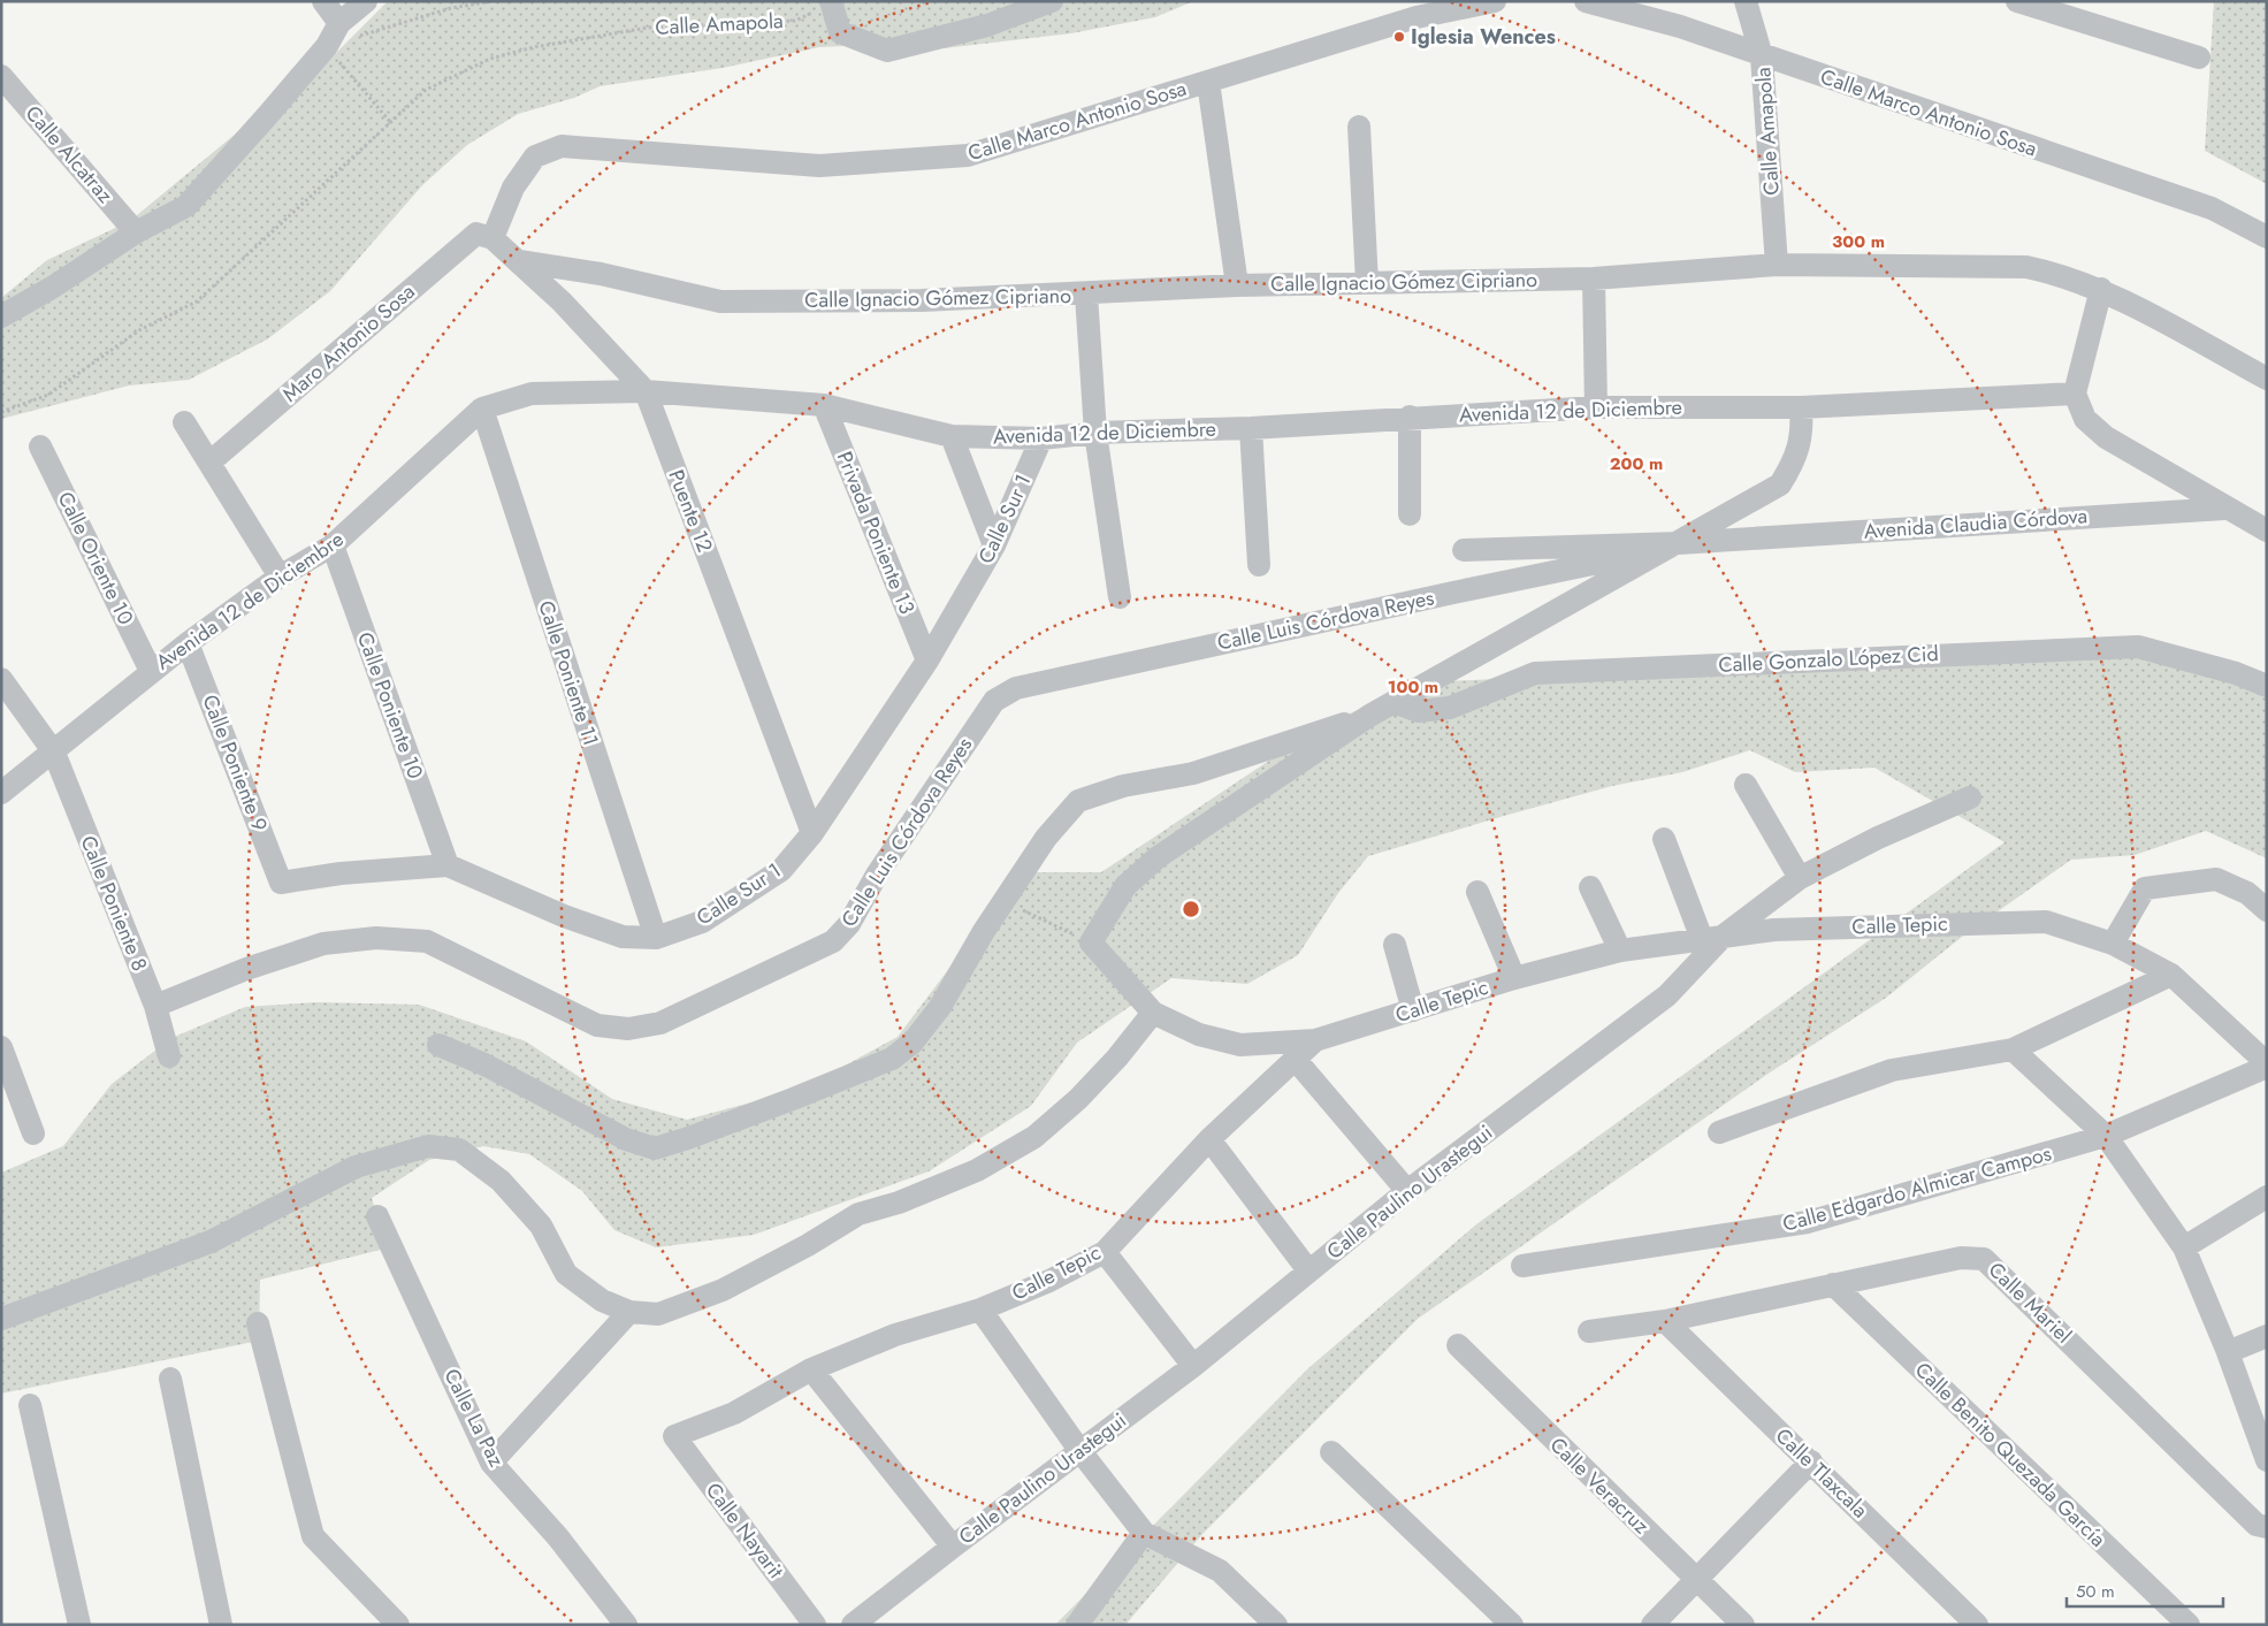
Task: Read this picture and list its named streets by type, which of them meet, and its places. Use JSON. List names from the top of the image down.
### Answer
{
  "streets": {
    "street": [
      "Calle Amapola",
      "Calle Marco Antonio Sosa",
      "Calle Alcatraz",
      "Calle Ignacio Gómez Cipriano",
      "Maro Antonio Sosa",
      "Avenida 12 de Diciembre",
      "Puente 12",
      "Calle Sur 1",
      "Avenida Claudia Córdova",
      "Privada Poniente 13",
      "Calle Oriente 10",
      "Calle Luis Córdova Reyes",
      "Calle Gonzalo López Cid",
      "Calle Poniente 11",
      "Calle Poniente 10",
      "Calle Poniente 9",
      "Calle Poniente 8",
      "Calle Tepic",
      "Calle Edgardo Almicar Campos",
      "Calle Paulino Urastegui",
      "Calle Mariel",
      "Calle La Paz",
      "Calle Benito Quezada García",
      "Calle Tlaxcala",
      "Calle Veracruz",
      "Calle Nayarit"
    ]
  },
  "crossings": [
    ["Calle Amapola", "Calle Marco Antonio Sosa"],
    ["Calle Amapola", "Calle Ignacio Gómez Cipriano"],
    ["Calle Marco Antonio Sosa", "Maro Antonio Sosa"],
    ["Calle Marco Antonio Sosa", "Puente 12"],
    ["Calle Ignacio Gómez Cipriano", "Puente 12"],
    ["Maro Antonio Sosa", "Puente 12"],
    ["Avenida 12 de Diciembre", "Puente 12"],
    ["Avenida 12 de Diciembre", "Calle Sur 1"],
    ["Avenida 12 de Diciembre", "Privada Poniente 13"],
    ["Avenida 12 de Diciembre", "Calle Oriente 10"],
    ["Avenida 12 de Diciembre", "Calle Poniente 11"],
    ["Avenida 12 de Diciembre", "Calle Poniente 10"],
    ["Avenida 12 de Diciembre", "Calle Poniente 9"],
    ["Avenida 12 de Diciembre", "Calle Poniente 8"],
    ["Puente 12", "Calle Sur 1"],
    ["Calle Sur 1", "Privada Poniente 13"],
    ["Calle Sur 1", "Calle Poniente 11"],
    ["Calle Sur 1", "Calle Poniente 10"],
    ["Calle Sur 1", "Calle Poniente 9"],
    ["Calle Luis Córdova Reyes", "Calle Poniente 8"],
    ["Calle Tepic", "Calle Edgardo Almicar Campos"],
    ["Calle Tepic", "Calle Paulino Urastegui"],
    ["Calle Tepic", "Calle Nayarit"],
    ["Calle Mariel", "Calle Benito Quezada García"],
    ["Calle Mariel", "Calle Tlaxcala"]
  ],
  "places": ["Iglesia Wences"],
  "scale_bar": "50 m",
  "rings": ["300 m", "200 m", "100 m"]
}
